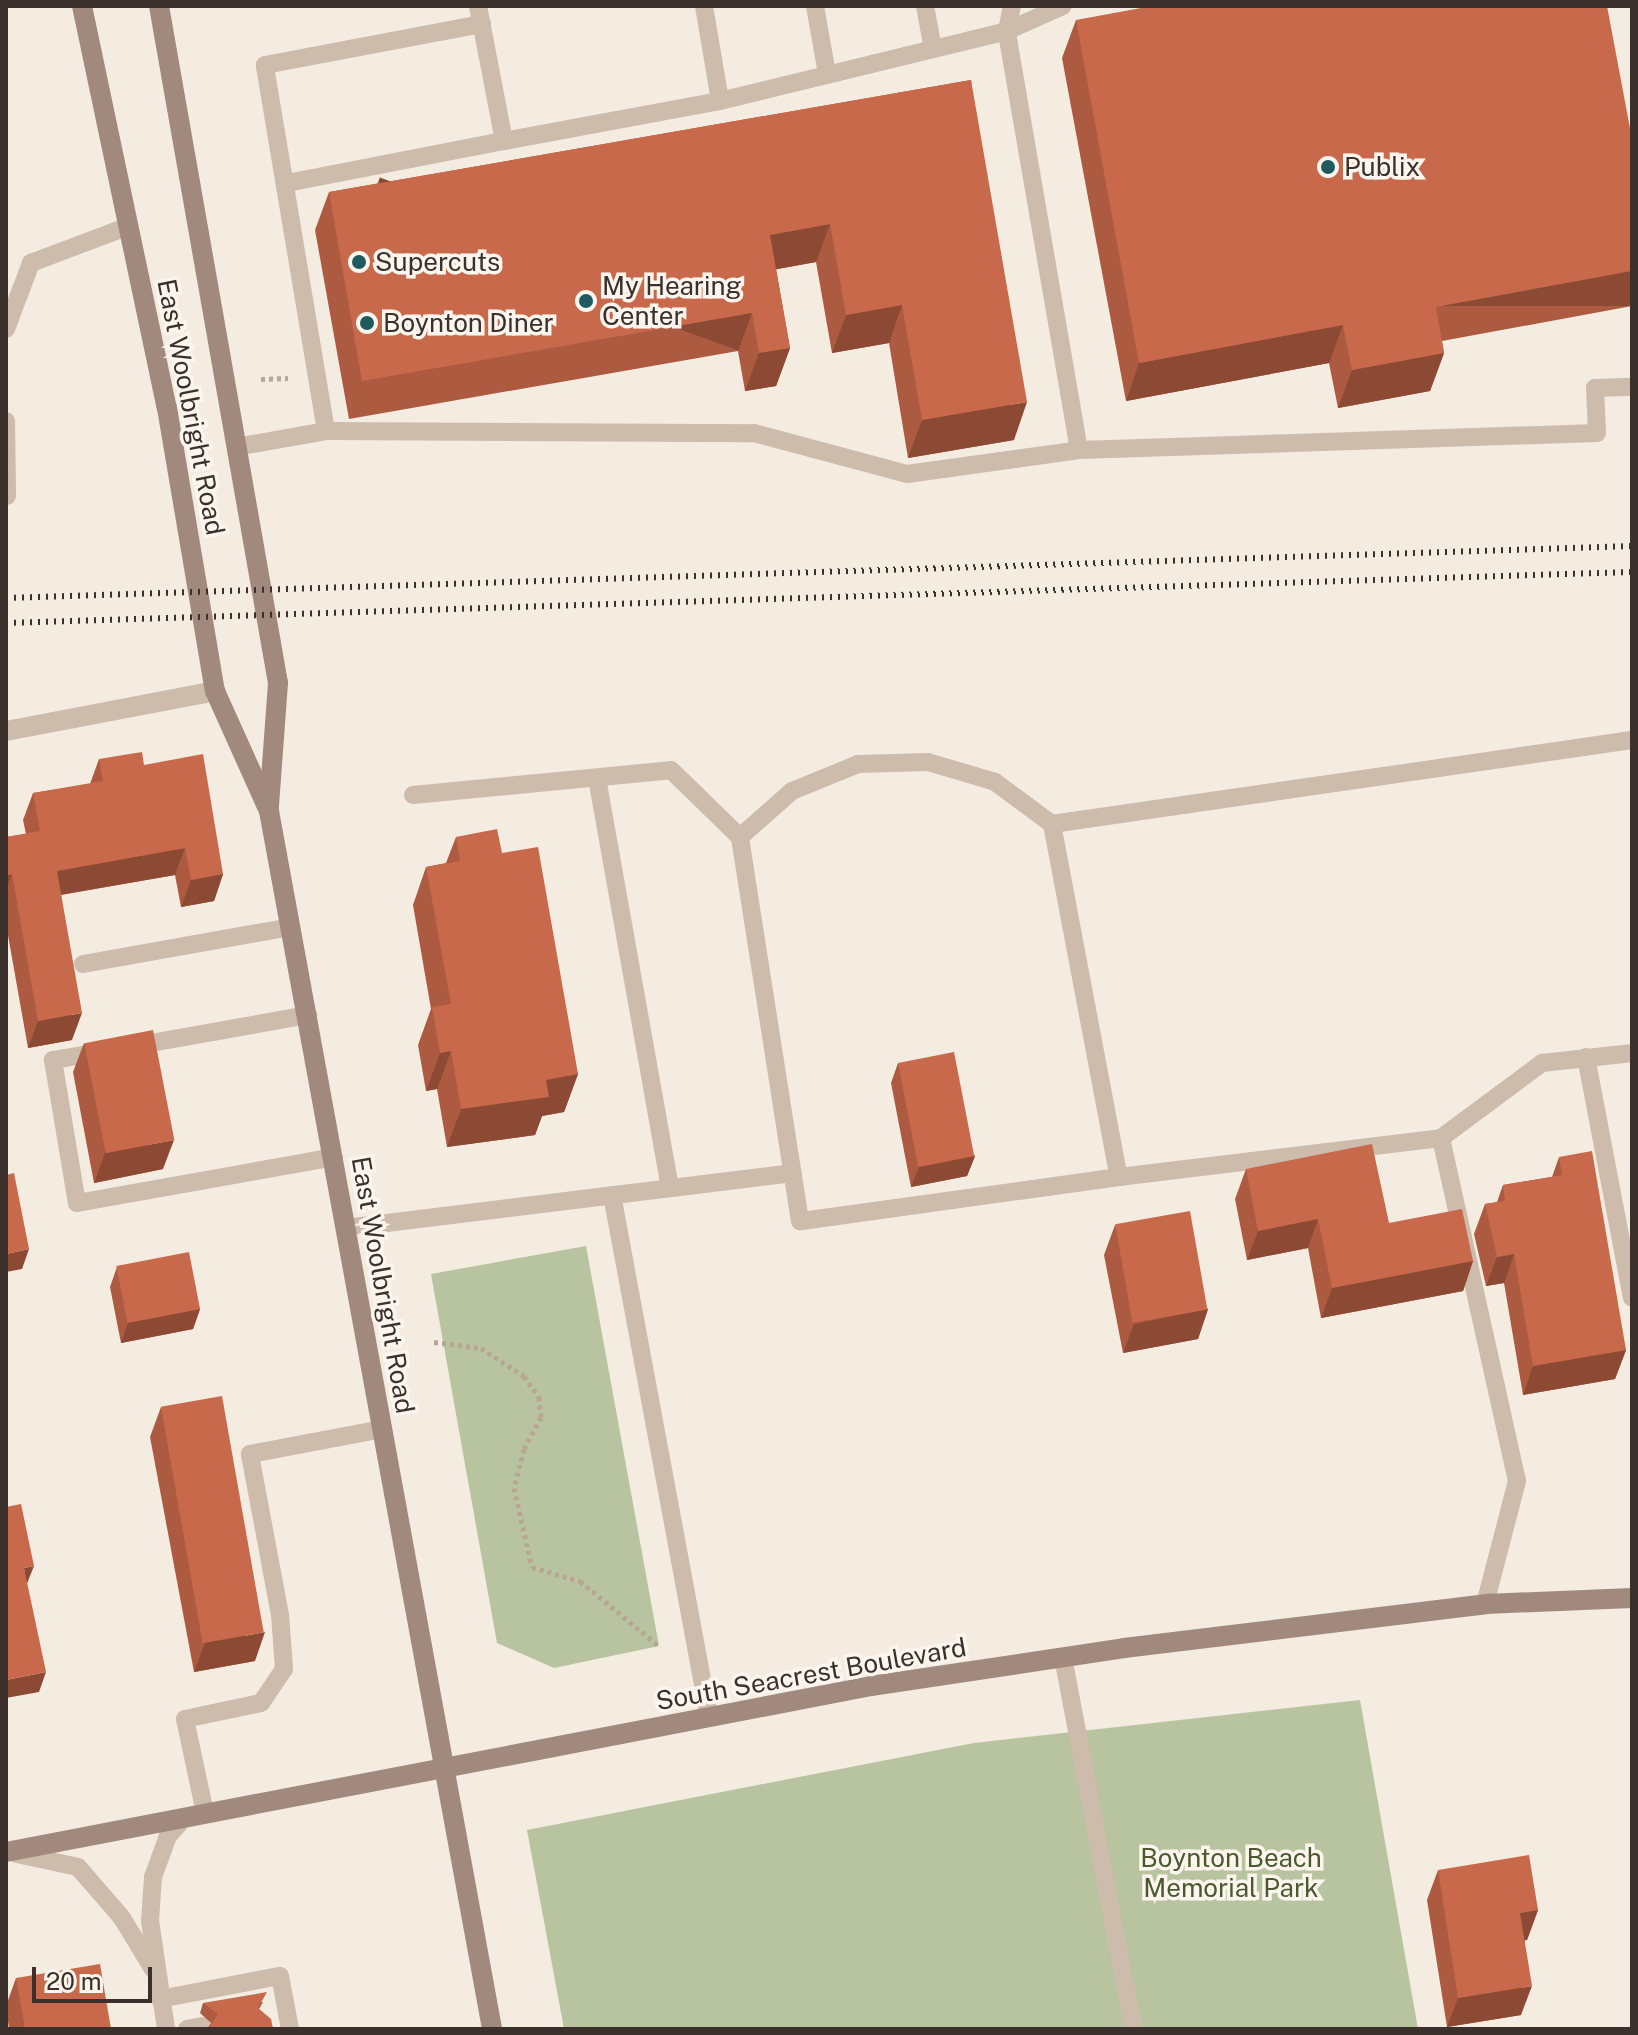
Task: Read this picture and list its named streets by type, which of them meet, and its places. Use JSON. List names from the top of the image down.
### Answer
{
  "streets": {
    "main road": ["East Woolbright Road", "South Seacrest Boulevard"]
  },
  "crossings": [
    ["East Woolbright Road", "South Seacrest Boulevard"]
  ],
  "parks": ["Boynton Beach Memorial Park"],
  "places": [
    "Publix",
    "Supercuts",
    "My Hearing Center",
    "Boynton Diner"
  ],
  "scale_bar": "20 m"
}
